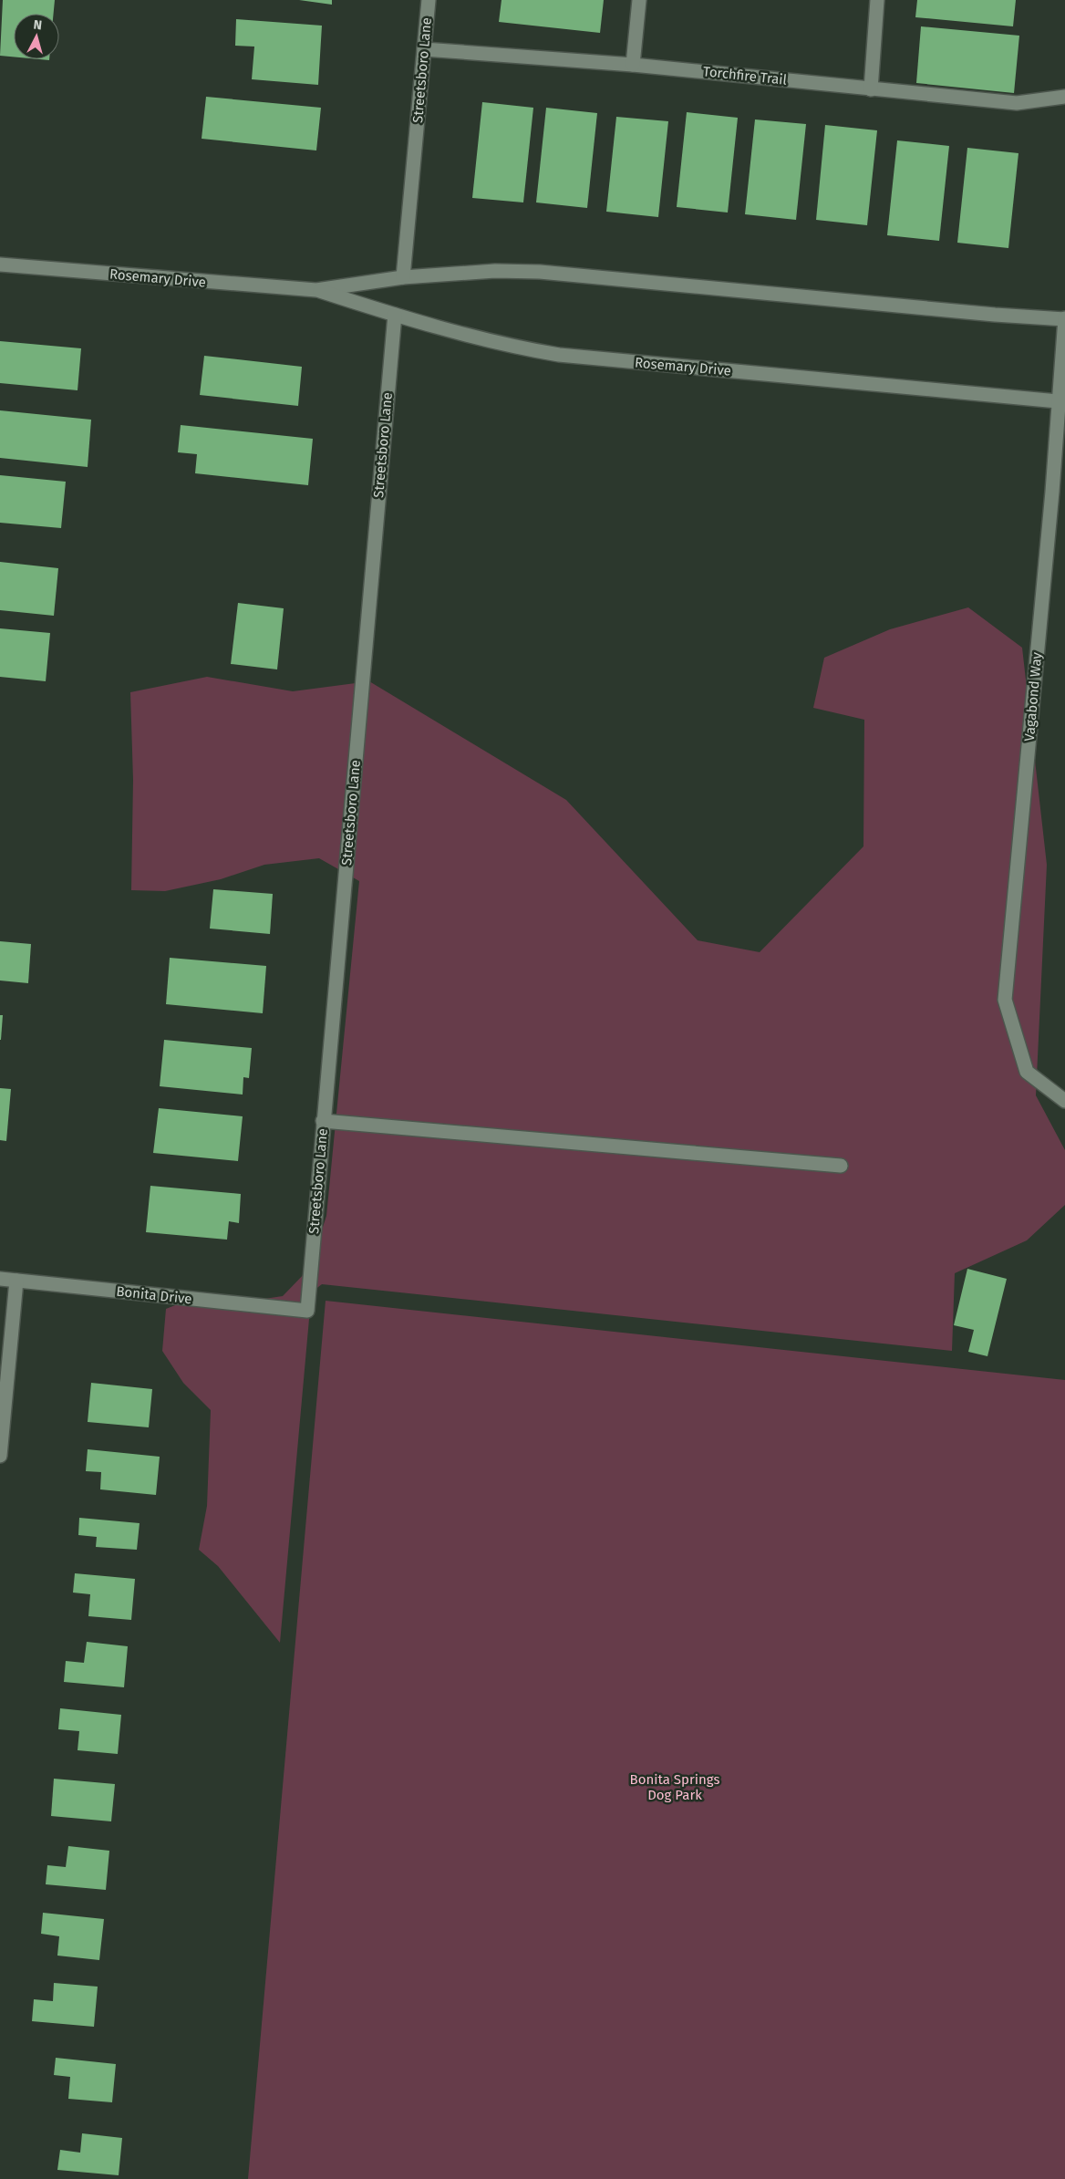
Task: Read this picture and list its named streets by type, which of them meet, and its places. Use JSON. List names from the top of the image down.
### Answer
{
  "streets": {
    "street": [
      "Streetsboro Lane",
      "Torchfire Trail",
      "Rosemary Drive",
      "Vagabond Way",
      "Bonita Drive"
    ]
  },
  "crossings": [
    ["Streetsboro Lane", "Torchfire Trail"],
    ["Streetsboro Lane", "Rosemary Drive"],
    ["Streetsboro Lane", "Bonita Drive"],
    ["Rosemary Drive", "Vagabond Way"]
  ],
  "parks": ["Bonita Springs Dog Park"],
  "north": "top"
}
